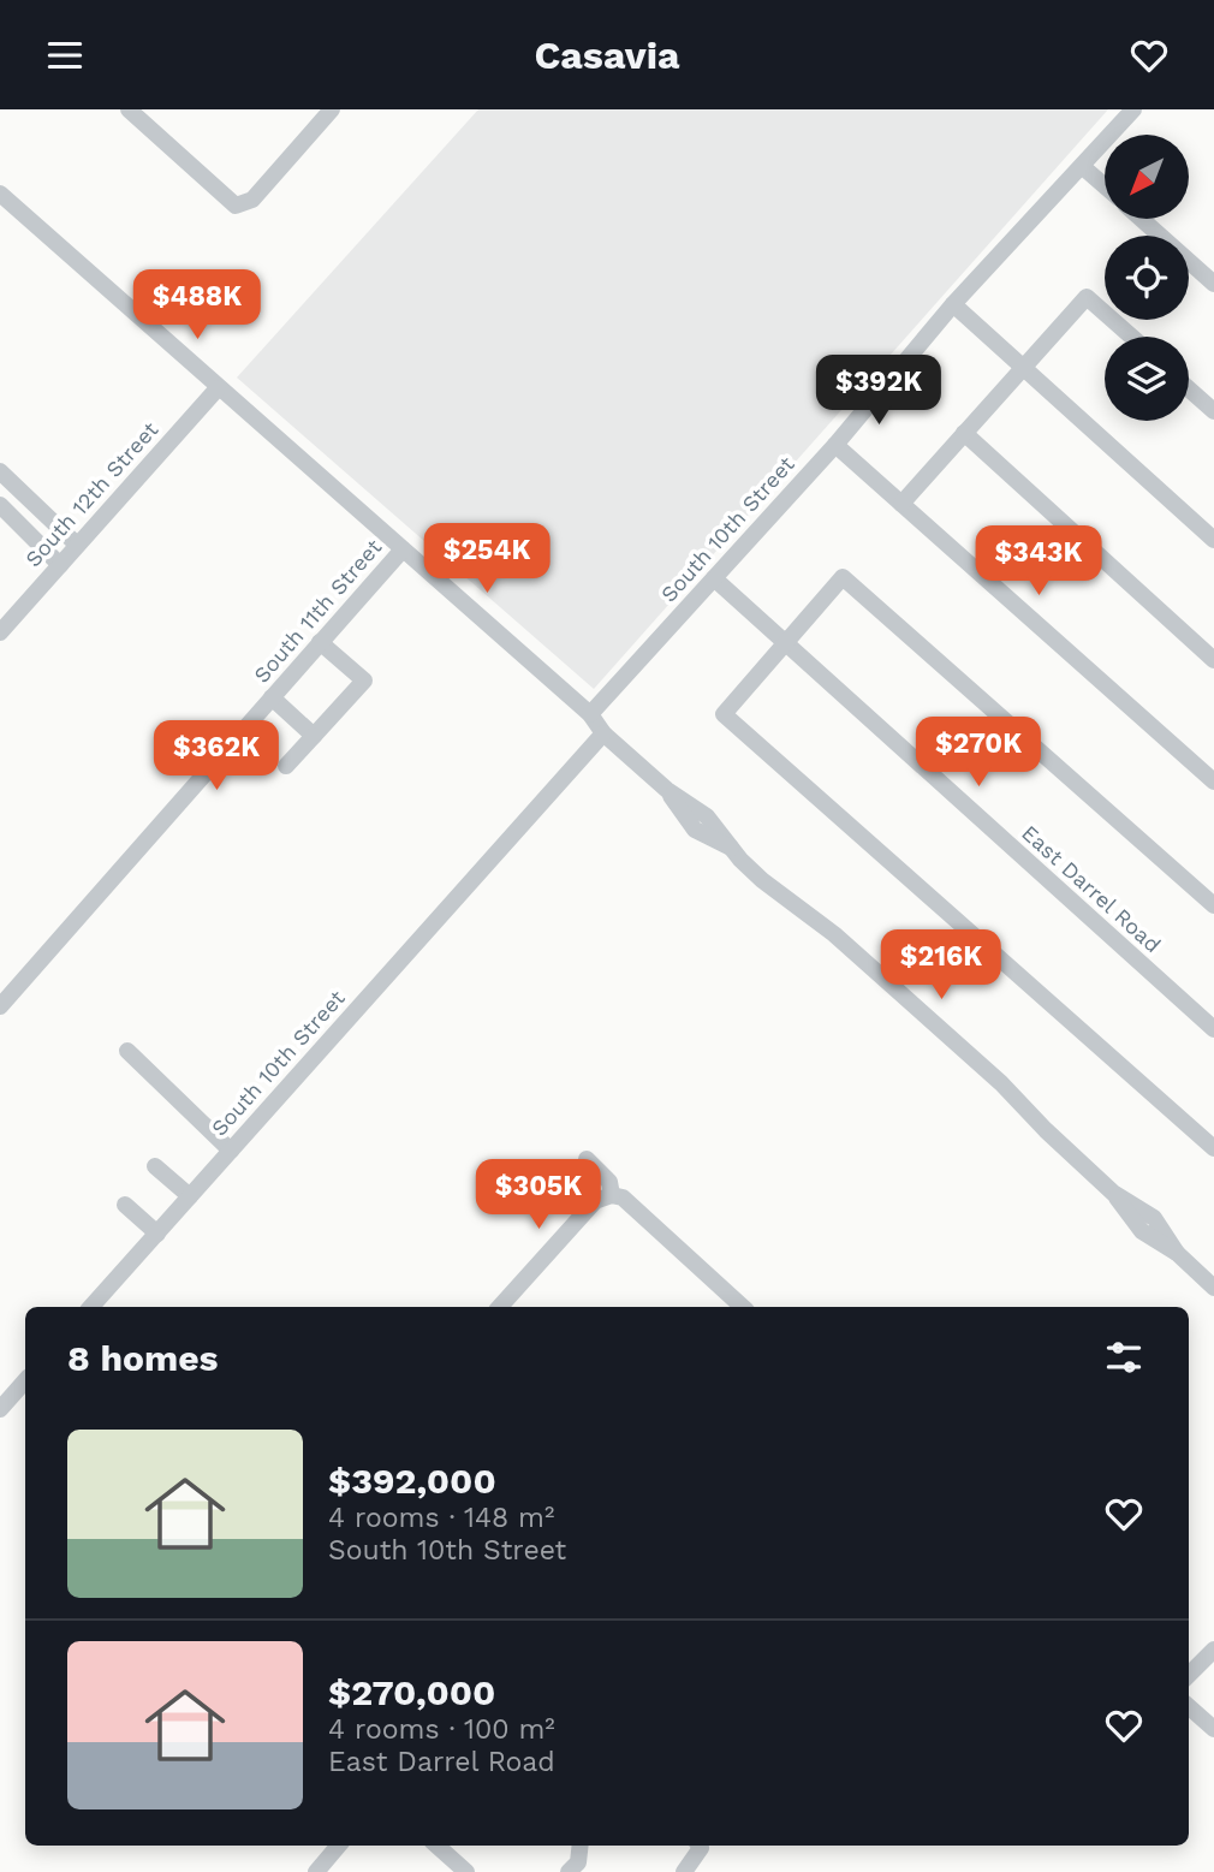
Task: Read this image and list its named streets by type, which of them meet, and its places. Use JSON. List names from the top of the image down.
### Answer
{
  "streets": {
    "street": [
      "South 12th Street",
      "South 10th Street",
      "South 11th Street",
      "East Darrel Road"
    ]
  },
  "crossings": [
    ["South 10th Street", "East Darrel Road"]
  ],
  "north": "bottom left",
  "page": {
    "header": "Casavia",
    "price": [
      "$488K",
      "$392K",
      "$254K",
      "$343K",
      "$270K",
      "$362K",
      "$216K",
      "$305K"
    ],
    "heading": "8 homes",
    "list": [
      {
        "name": "$392,000",
        "note": "4 rooms · 148 m² · South 10th Street"
      },
      {
        "name": "$270,000",
        "note": "4 rooms · 100 m² · East Darrel Road"
      }
    ]
  }
}
